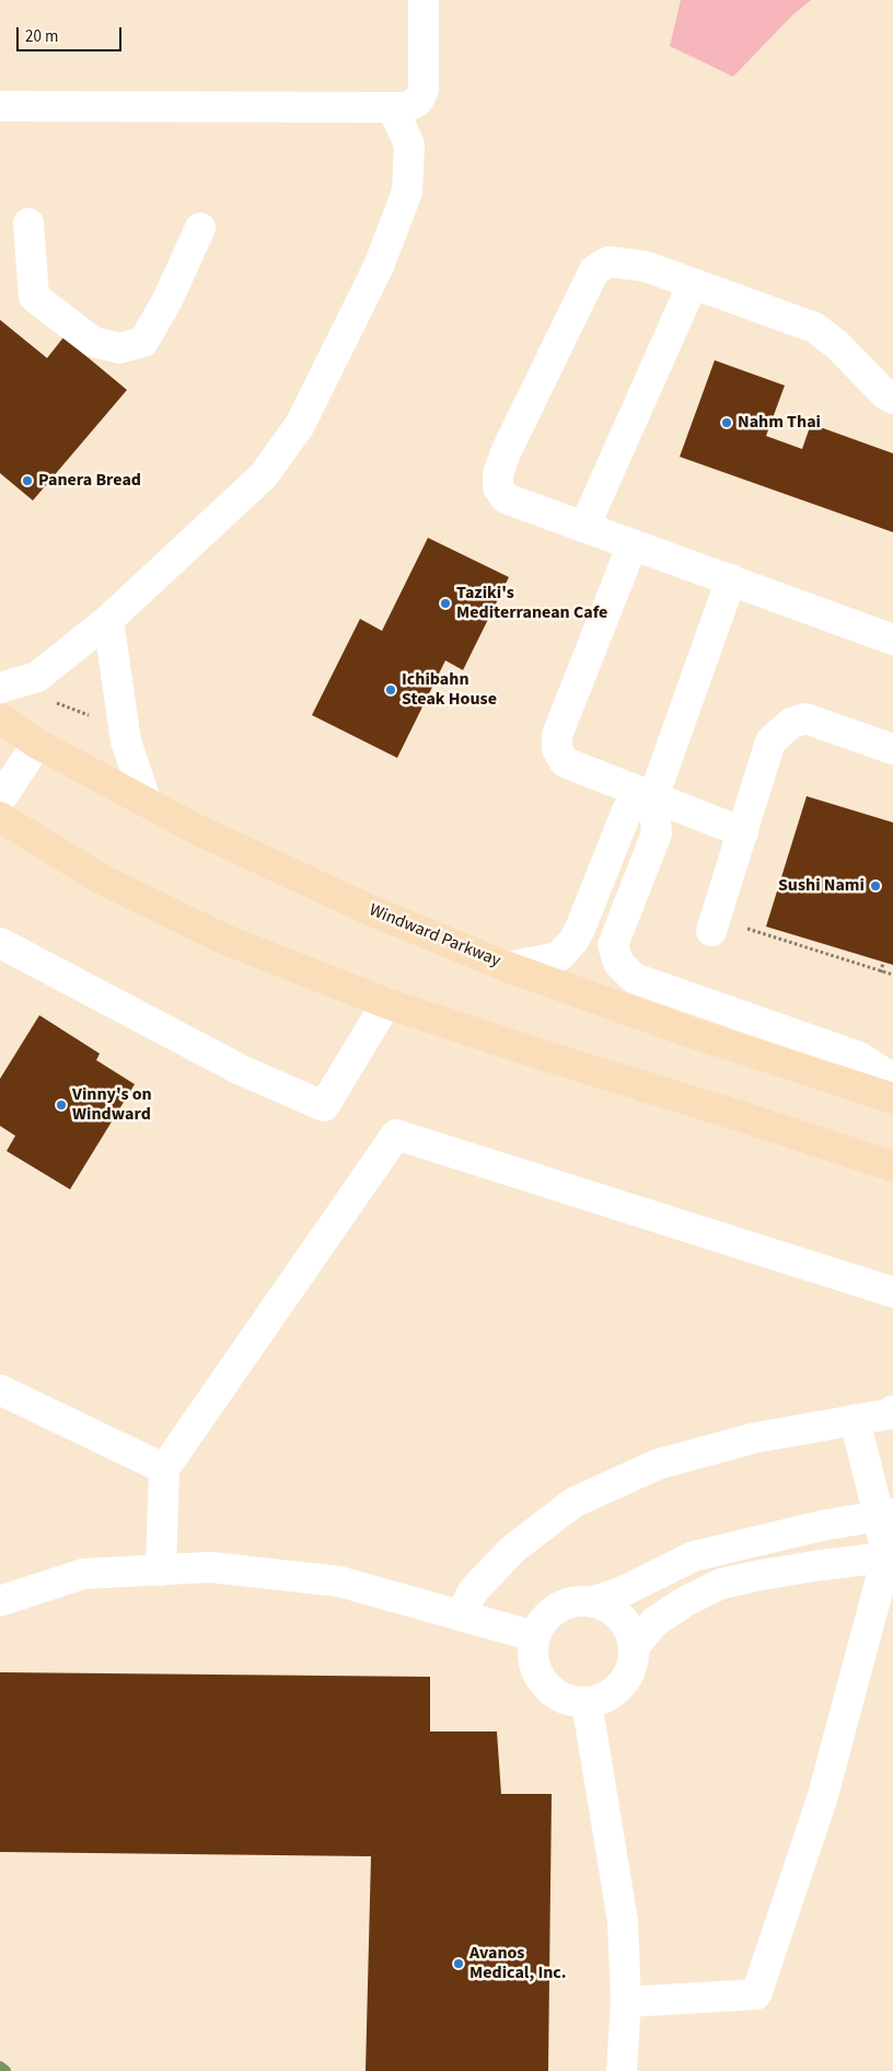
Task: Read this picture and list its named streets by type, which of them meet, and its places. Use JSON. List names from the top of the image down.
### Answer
{
  "streets": {
    "main road": ["Windward Parkway"]
  },
  "places": [
    "Nahm Thai",
    "Panera Bread",
    "Taziki's Mediterranean Cafe",
    "Ichibahn Steak House",
    "Sushi Nami",
    "Vinny's on Windward",
    "Avanos Medical, Inc."
  ],
  "scale_bar": "20 m"
}
